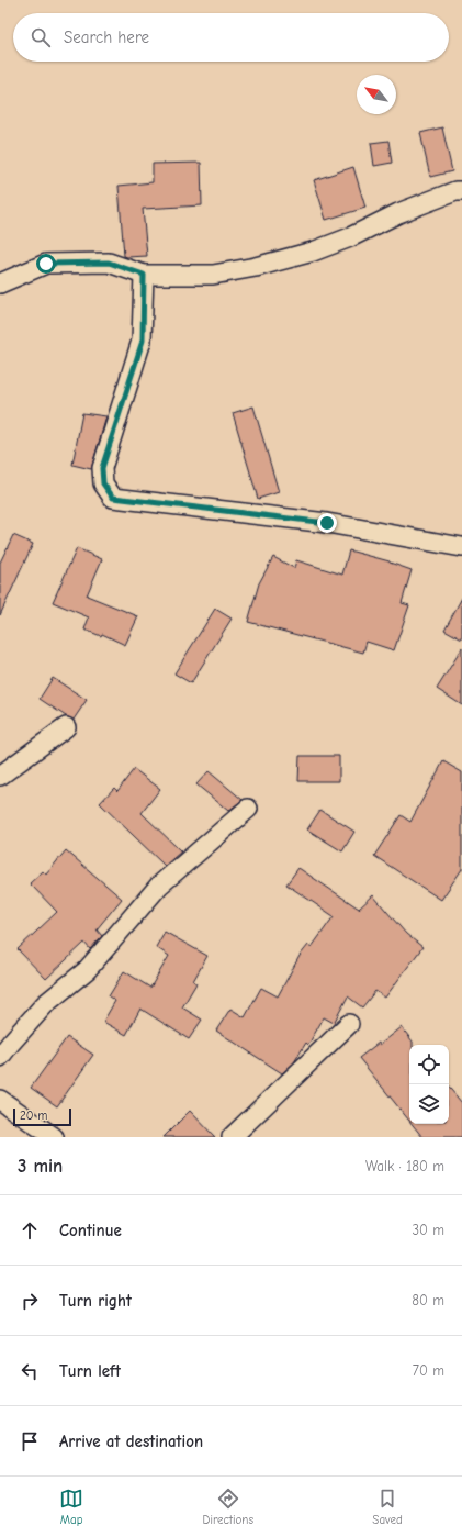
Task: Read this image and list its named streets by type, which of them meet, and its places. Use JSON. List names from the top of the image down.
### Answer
{
  "scale_bar": "20 m",
  "north": "top left",
  "page": {
    "search": "Search here",
    "scale": "20 m",
    "heading": ["3 min", "Walk · 180 m"],
    "list": [
      ["Continue", "30 m"],
      ["Turn right", "80 m"],
      ["Turn left", "70 m"],
      "Arrive at destination"
    ],
    "nav": ["Map", "Directions", "Saved"]
  }
}
